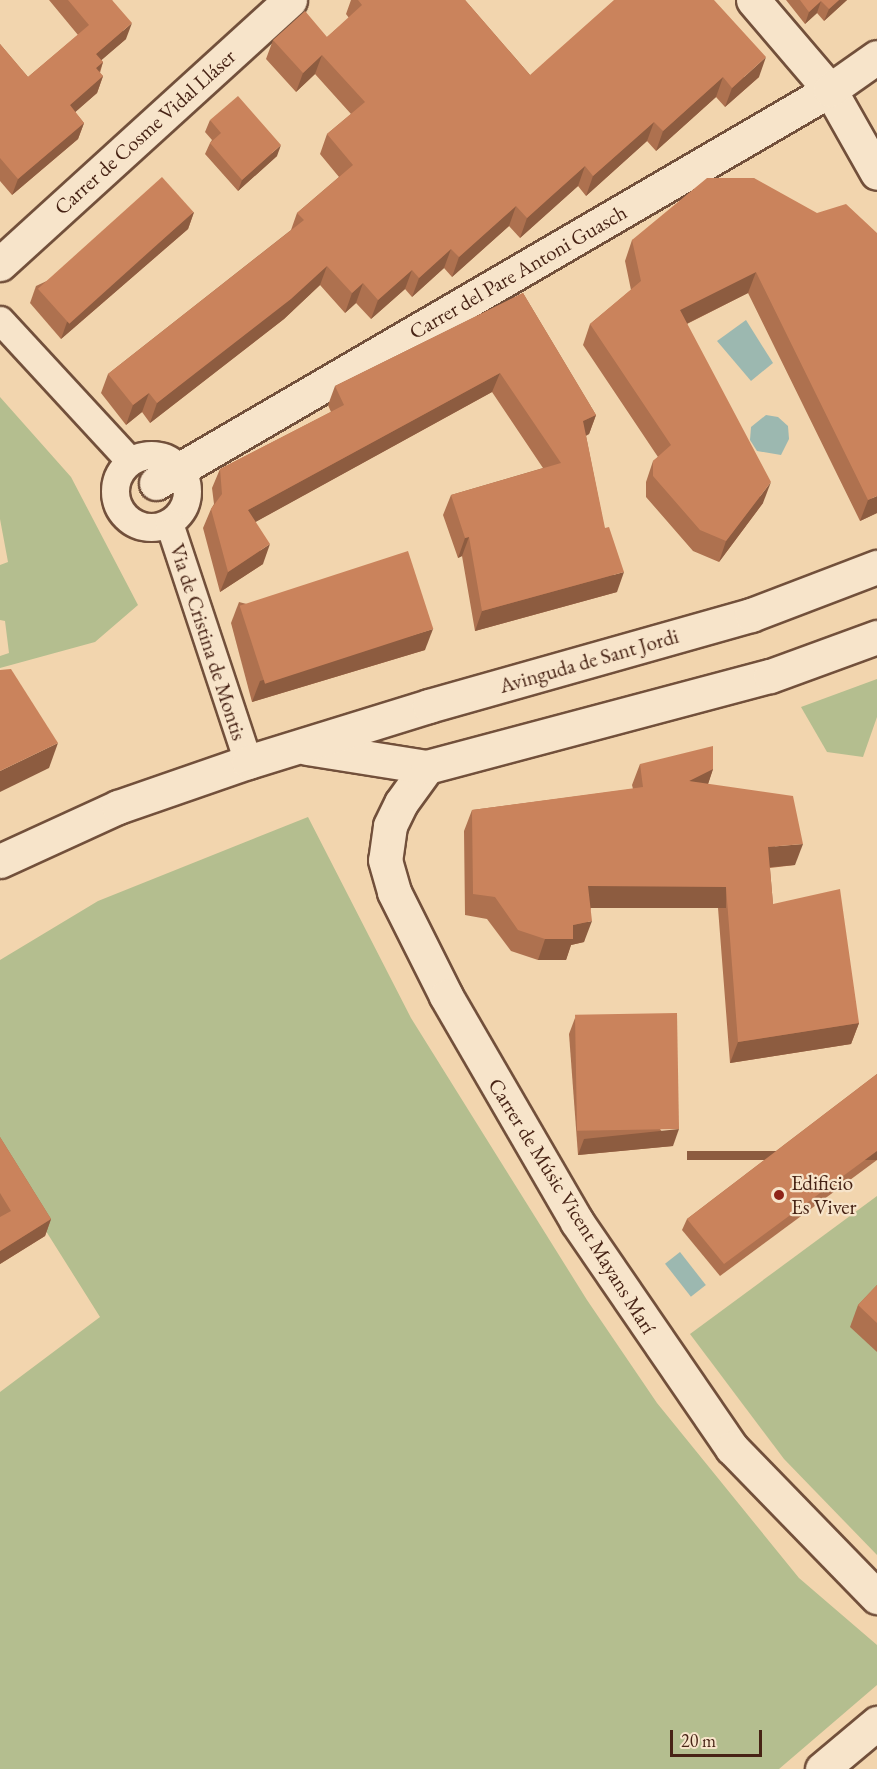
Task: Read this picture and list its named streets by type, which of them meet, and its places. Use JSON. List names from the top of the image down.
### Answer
{
  "streets": {
    "street": [
      "Carrer de Cosme Vidal Lláser",
      "Carrer del Pare Antoni Guasch",
      "Via de Cristina de Montis",
      "Avinguda de Sant Jordi",
      "Carrer de Músic Vicent Mayans Marí"
    ]
  },
  "crossings": [
    ["Carrer del Pare Antoni Guasch", "Via de Cristina de Montis"],
    ["Via de Cristina de Montis", "Avinguda de Sant Jordi"],
    ["Avinguda de Sant Jordi", "Carrer de Músic Vicent Mayans Marí"]
  ],
  "places": ["Edificio Es Viver"],
  "scale_bar": "20 m"
}
